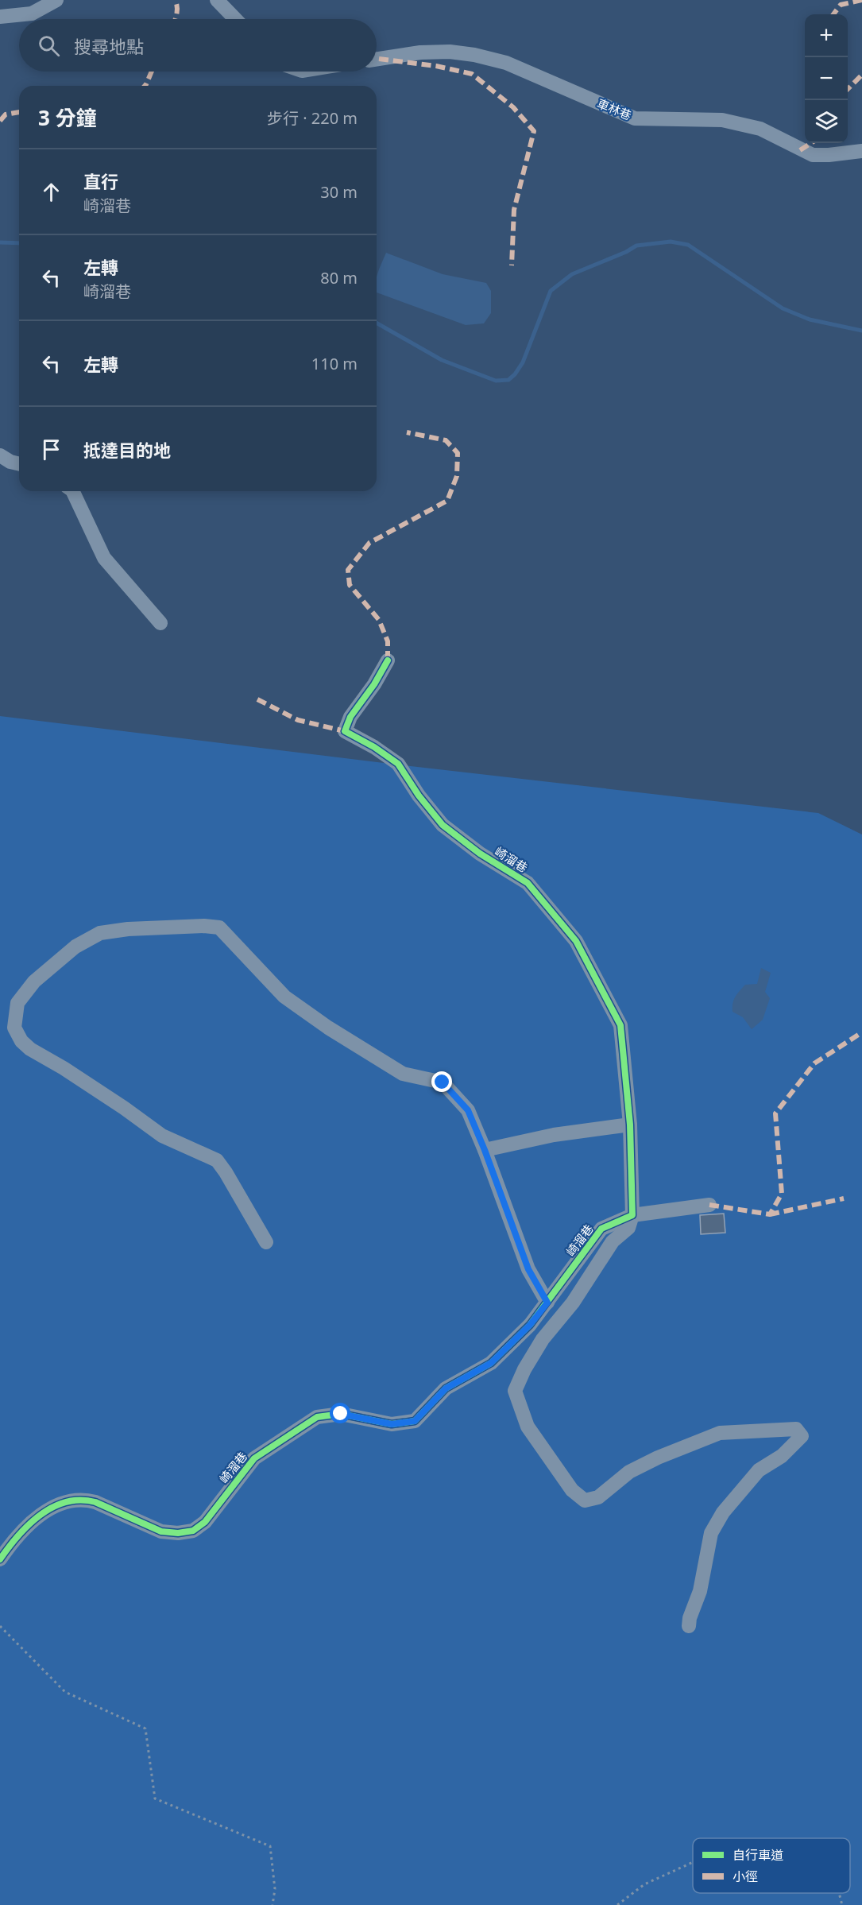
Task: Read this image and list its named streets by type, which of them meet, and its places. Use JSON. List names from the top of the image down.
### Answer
{
  "streets": {
    "street": ["車林巷", "崎溜巷"]
  },
  "legend": ["自行車道", "小徑"],
  "page": {
    "map_buttons": ["+", "−"],
    "search": "搜尋地點",
    "heading": ["3 分鐘", "步行 · 220 m"],
    "list": [
      ["直行", "崎溜巷", "30 m"],
      ["左轉", "崎溜巷", "80 m"],
      ["左轉", "110 m"],
      "抵達目的地"
    ]
  }
}
